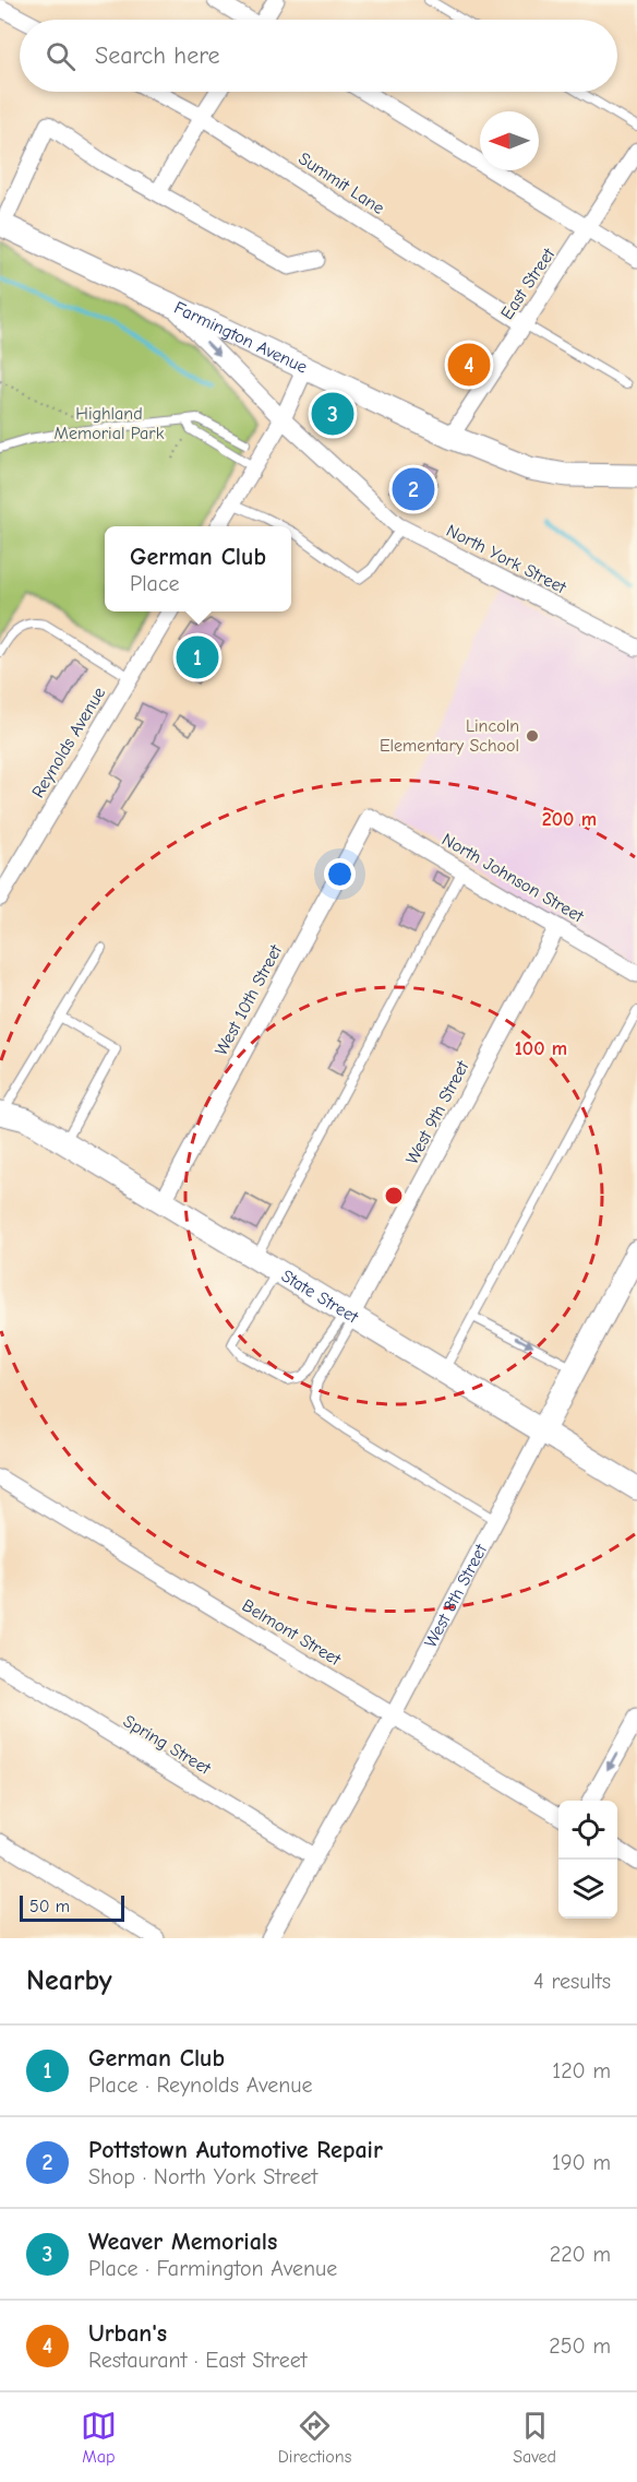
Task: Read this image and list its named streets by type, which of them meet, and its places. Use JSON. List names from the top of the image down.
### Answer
{
  "streets": {
    "street": [
      "Summit Lane",
      "East Street",
      "Farmington Avenue",
      "North York Street",
      "Reynolds Avenue",
      "North Johnson Street",
      "West 10th Street",
      "West 9th Street",
      "State Street",
      "West 8th Street",
      "Belmont Street",
      "Spring Street"
    ]
  },
  "crossings": [
    ["Summit Lane", "East Street"],
    ["East Street", "Farmington Avenue"],
    ["Farmington Avenue", "North York Street"],
    ["North Johnson Street", "West 10th Street"],
    ["North Johnson Street", "West 9th Street"],
    ["West 10th Street", "State Street"],
    ["West 9th Street", "State Street"],
    ["State Street", "West 8th Street"],
    ["West 8th Street", "Belmont Street"],
    ["West 8th Street", "Spring Street"]
  ],
  "parks": ["Highland Memorial Park"],
  "places": ["Lincoln Elementary School"],
  "scale_bar": "50 m",
  "north": "left",
  "page": {
    "search": "Search here",
    "pins": [
      "4",
      "3",
      "2",
      "1"
    ],
    "popup": ["German Club", "Place"],
    "scale": "50 m",
    "heading": ["Nearby", "4 results"],
    "list": [
      {
        "mark": "1",
        "name": "German Club",
        "note": "Place · Reynolds Avenue",
        "value": "120 m"
      },
      {
        "mark": "2",
        "name": "Pottstown Automotive Repair",
        "note": "Shop · North York Street",
        "value": "190 m"
      },
      {
        "mark": "3",
        "name": "Weaver Memorials",
        "note": "Place · Farmington Avenue",
        "value": "220 m"
      },
      {
        "mark": "4",
        "name": "Urban's",
        "note": "Restaurant · East Street",
        "value": "250 m"
      }
    ],
    "nav": ["Map", "Directions", "Saved"]
  },
  "rings": ["200 m", "100 m"]
}
